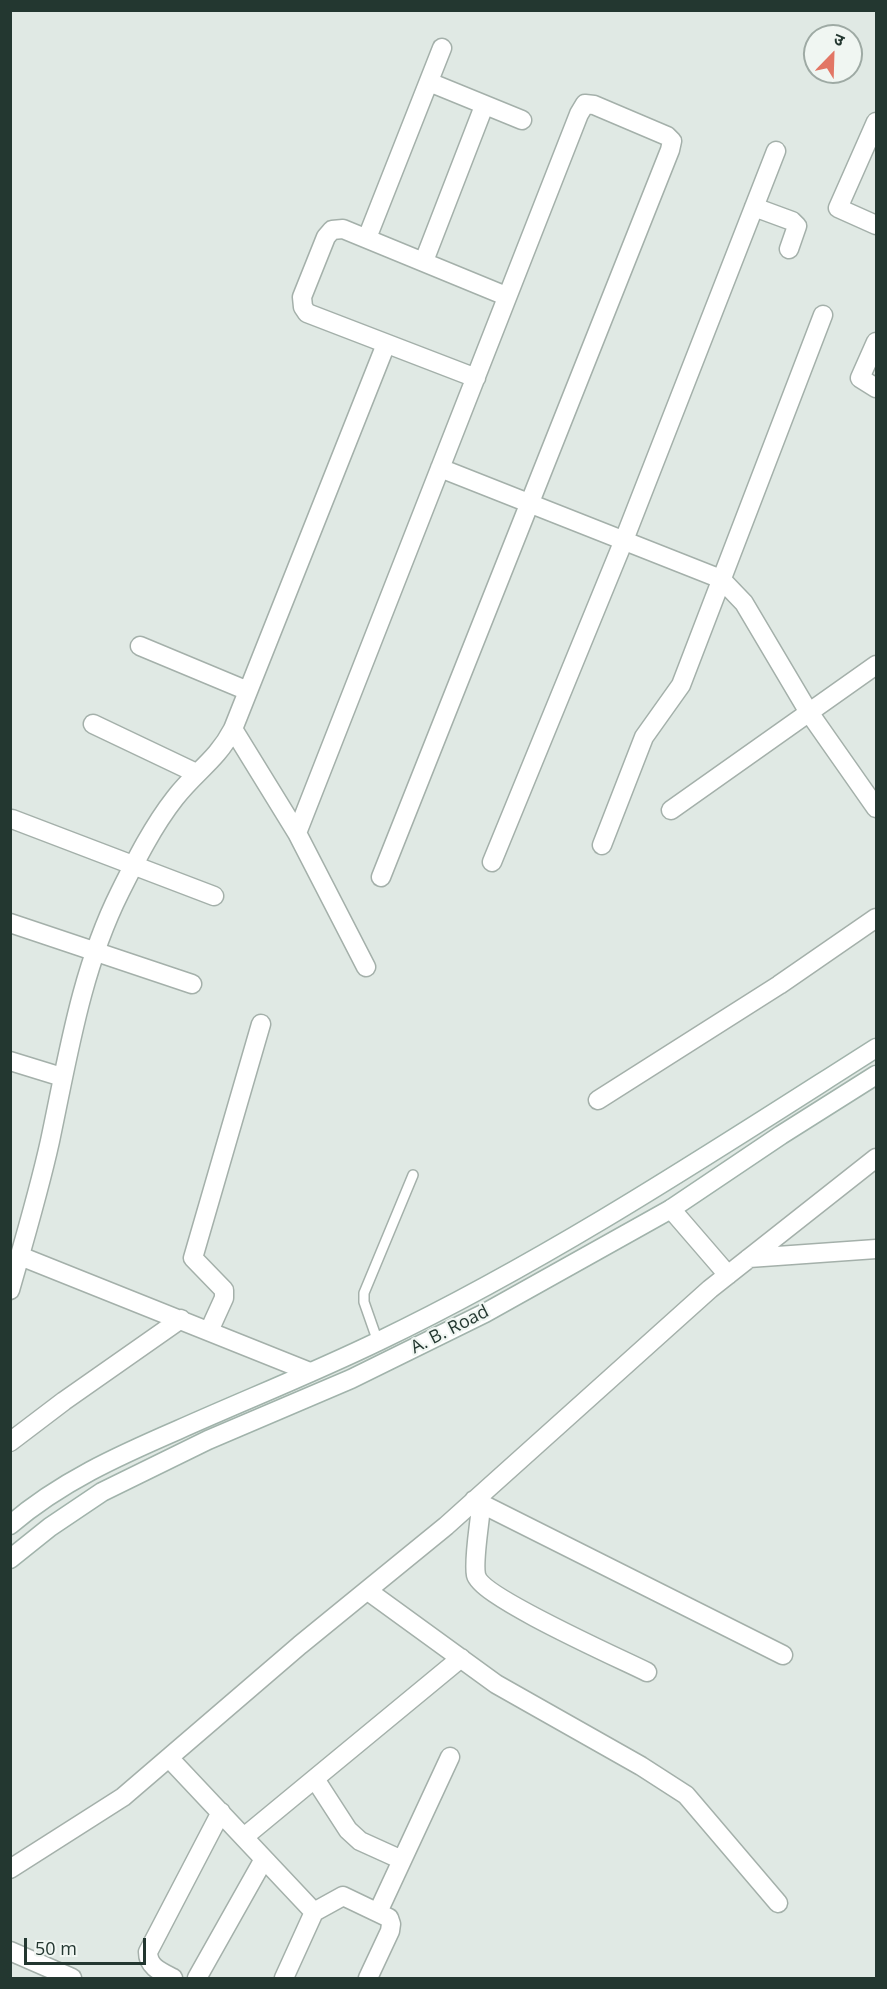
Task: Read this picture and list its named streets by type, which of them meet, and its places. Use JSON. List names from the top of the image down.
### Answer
{
  "streets": {
    "street": ["A. B. Road"]
  },
  "scale_bar": "50 m",
  "north": "top right"
}
